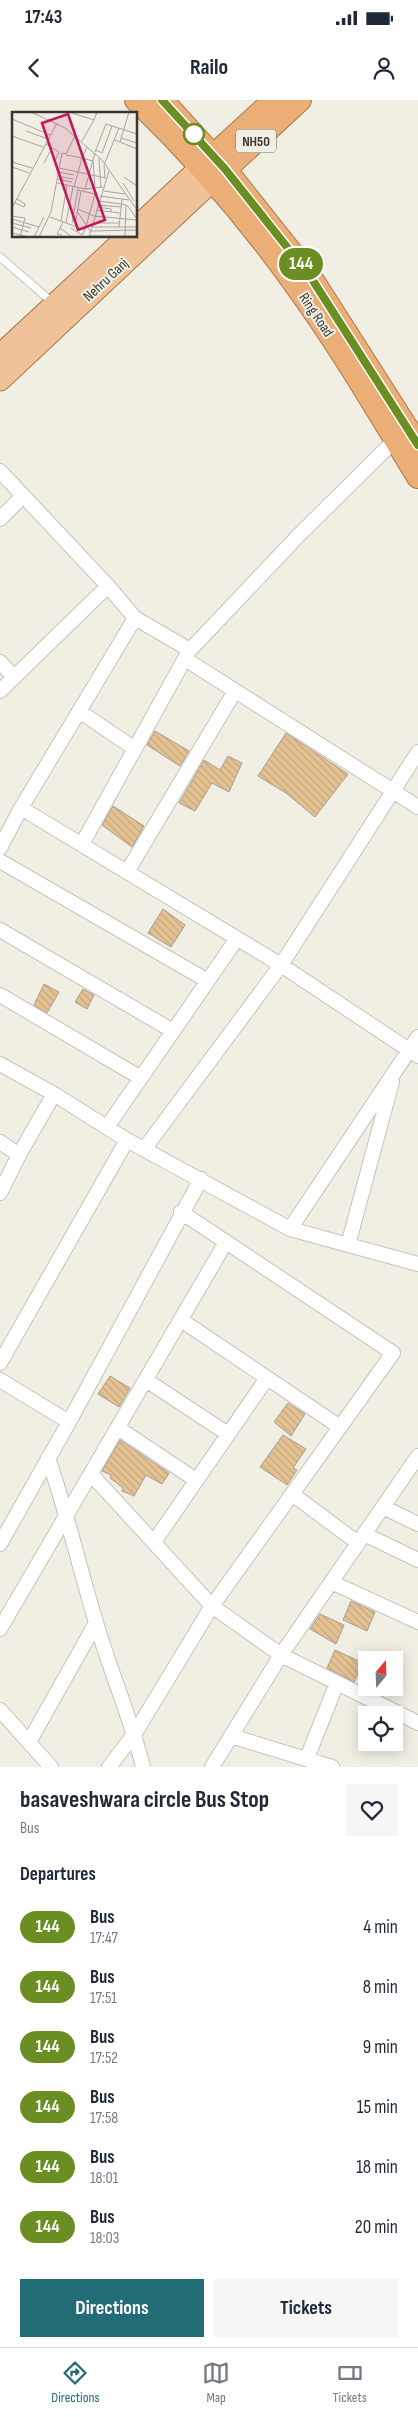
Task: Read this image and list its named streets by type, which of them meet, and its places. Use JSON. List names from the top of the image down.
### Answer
{
  "streets": {
    "highway": ["NH50", "Ring Road"],
    "main road": ["Nehru Ganj"]
  },
  "crossings": [
    ["NH50", "Nehru Ganj"],
    ["NH50", "Ring Road"],
    ["Nehru Ganj", "Ring Road"]
  ],
  "lines": ["bus line 144"],
  "north": "top",
  "page": {
    "status": "17:43",
    "header": "Railo",
    "on_map": "144",
    "heading": [
      ["basaveshwara circle Bus Stop", "Bus"],
      "Departures"
    ],
    "list": [
      {
        "mark": "144",
        "name": "Bus",
        "note": "17:47",
        "value": "4 min"
      },
      {
        "mark": "144",
        "name": "Bus",
        "note": "17:51",
        "value": "8 min"
      },
      {
        "mark": "144",
        "name": "Bus",
        "note": "17:52",
        "value": "9 min"
      },
      {
        "mark": "144",
        "name": "Bus",
        "note": "17:58",
        "value": "15 min"
      },
      {
        "mark": "144",
        "name": "Bus",
        "note": "18:01",
        "value": "18 min"
      },
      {
        "mark": "144",
        "name": "Bus",
        "note": "18:03",
        "value": "20 min"
      }
    ],
    "buttons": ["Directions", "Tickets"],
    "tabs": ["Directions", "Map", "Tickets"]
  }
}
